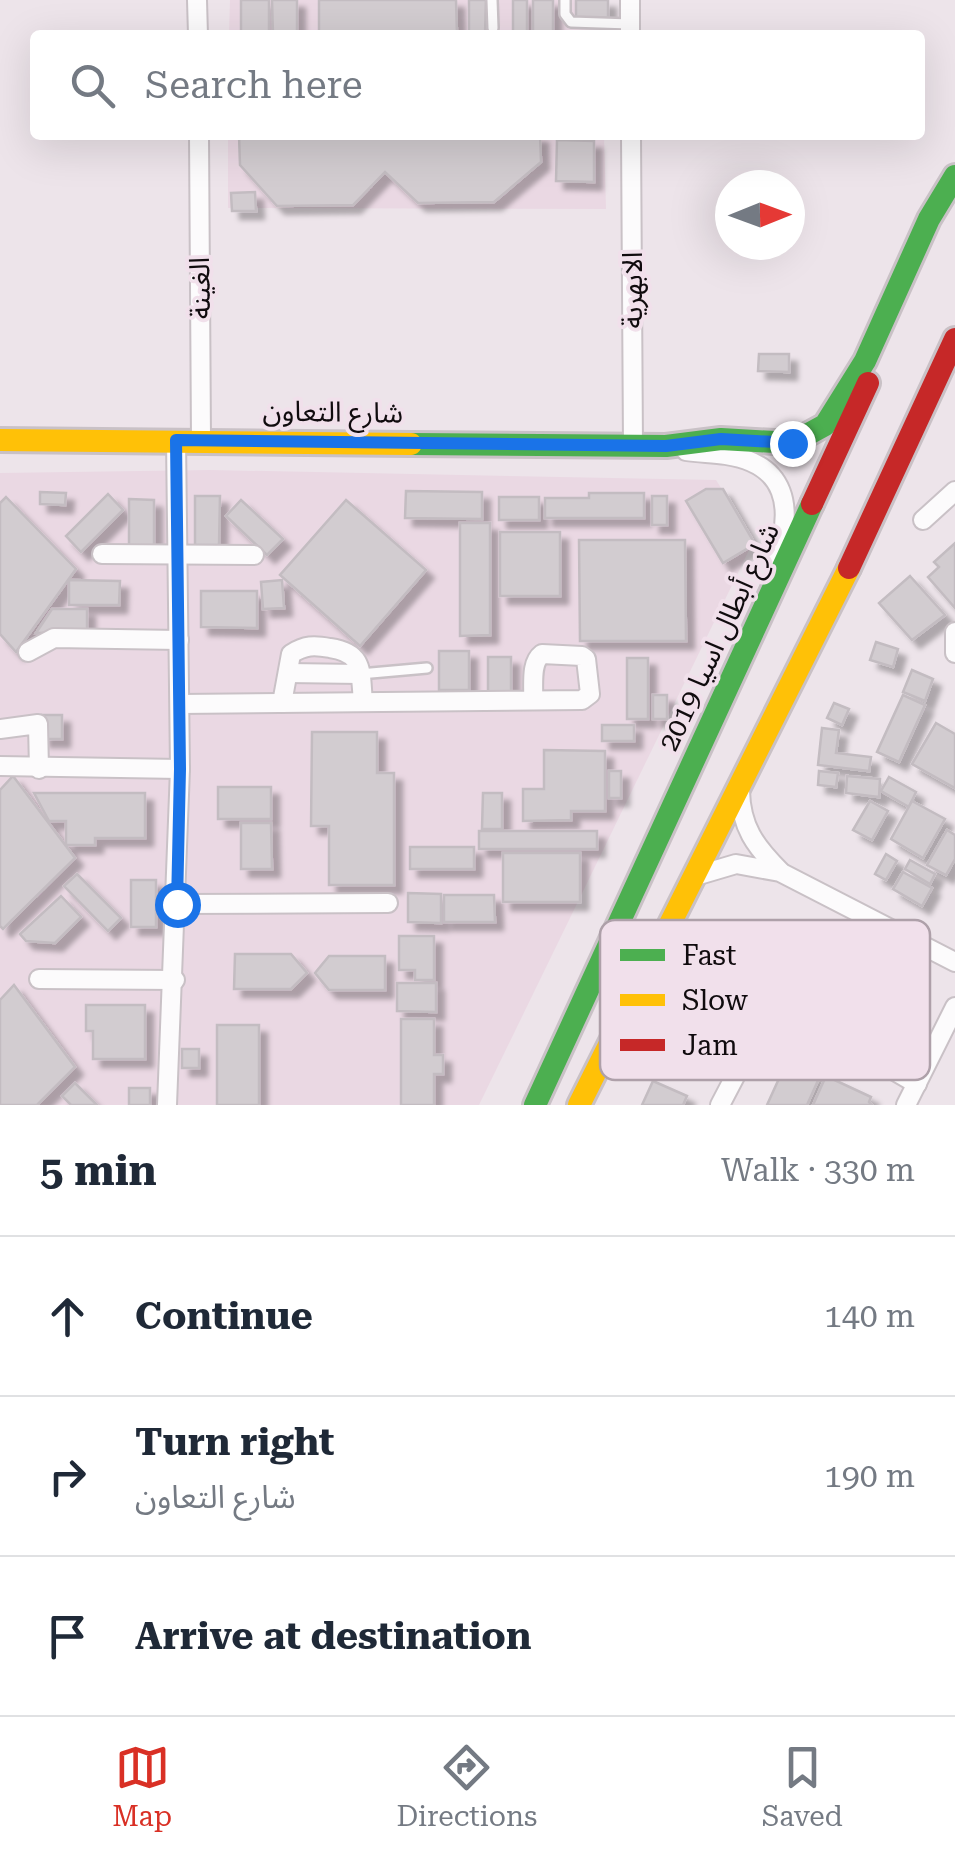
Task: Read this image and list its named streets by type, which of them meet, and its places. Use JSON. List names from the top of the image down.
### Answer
{
  "streets": {
    "main road": ["شارع التعاون", "شارع أبطال اسيا 2019"],
    "street": ["الغينة", "الابهرية"]
  },
  "crossings": [
    ["الغينة", "شارع التعاون"],
    ["الابهرية", "شارع التعاون"],
    ["شارع التعاون", "شارع أبطال اسيا 2019"]
  ],
  "legend": ["Fast", "Slow", "Jam"],
  "north": "right",
  "page": {
    "search": "Search here",
    "heading": ["5 min", "Walk · 330 m"],
    "list": [
      ["Continue", "140 m"],
      ["Turn right", "شارع التعاون", "190 m"],
      "Arrive at destination"
    ],
    "nav": ["Map", "Directions", "Saved"]
  }
}
